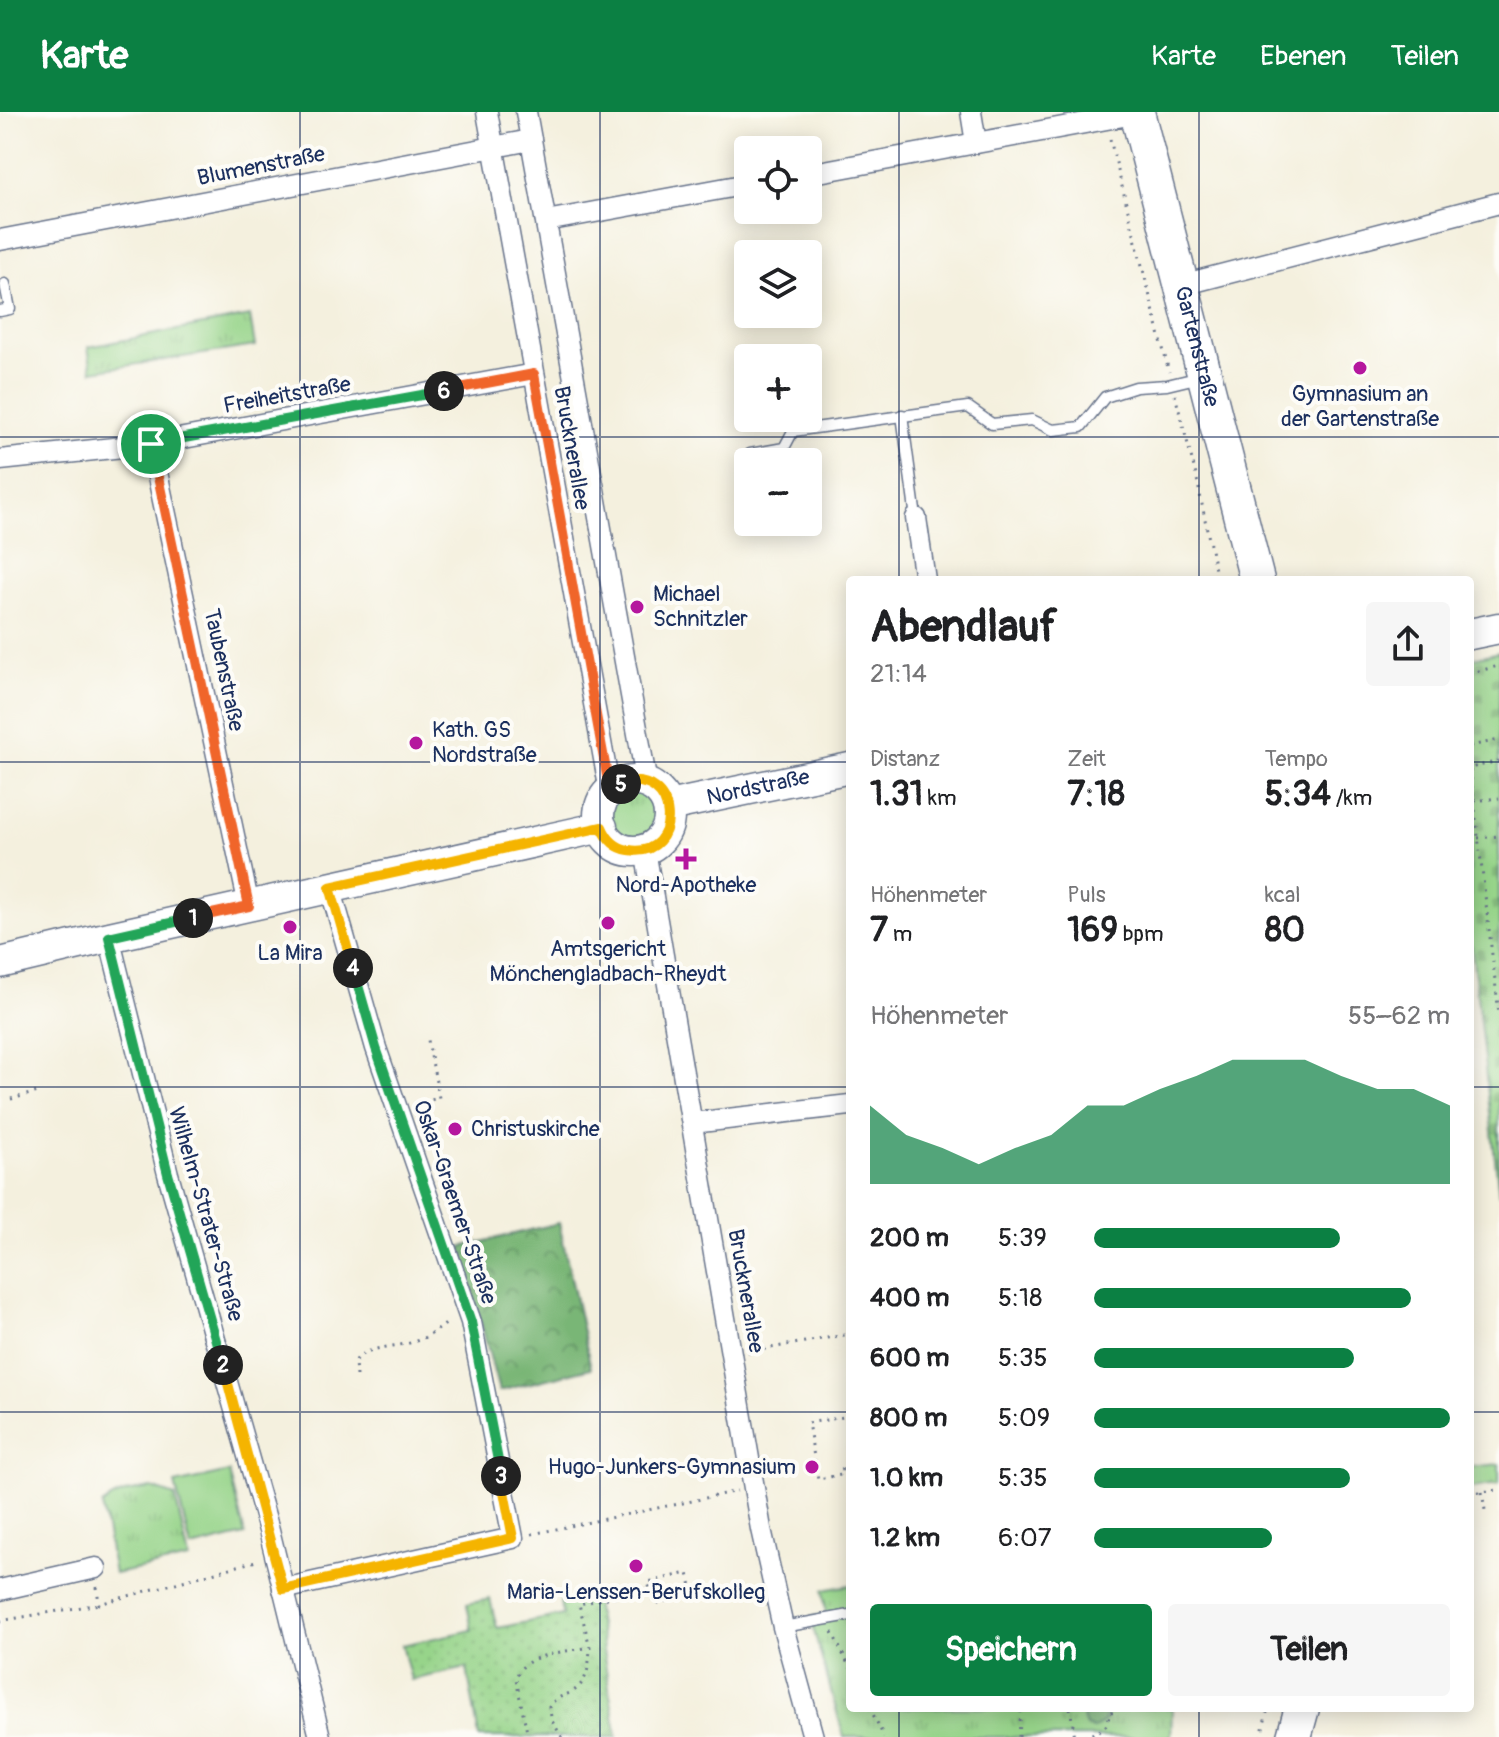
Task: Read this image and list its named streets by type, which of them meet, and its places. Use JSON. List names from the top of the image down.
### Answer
{
  "streets": {
    "main road": ["Gartenstraße"],
    "street": [
      "Blumenstraße",
      "Freiheitstraße",
      "Brucknerallee",
      "Taubenstraße",
      "Nordstraße",
      "Oskar-Graemer-Straße",
      "Wilhelm-Strater-Straße"
    ]
  },
  "crossings": [
    ["Blumenstraße", "Brucknerallee"],
    ["Freiheitstraße", "Brucknerallee"],
    ["Freiheitstraße", "Taubenstraße"],
    ["Brucknerallee", "Nordstraße"]
  ],
  "places": {
    "other": [
      "Gymnasium an der Gartenstraße",
      "Michael Schnitzler",
      "Kath. GS Nordstraße",
      "Amtsgericht Mönchengladbach-Rheydt",
      "La Mira",
      "Christuskirche",
      "Hugo-Junkers-Gymnasium",
      "Maria-Lenssen-Berufskolleg"
    ],
    "health": ["Nord-Apotheke"]
  },
  "page": {
    "header": "Karte",
    "nav": ["Karte", "Ebenen", "Teilen"],
    "map_buttons": ["+", "−"],
    "pins": [
      "6",
      "5",
      "1",
      "4",
      "2",
      "3"
    ],
    "heading": ["Abendlauf", "21:14"],
    "stats": [
      ["Distanz", "1.31 km"],
      ["Zeit", "7:18"],
      ["Tempo", "5:34 /km"],
      ["Höhenmeter", "7 m"],
      ["Puls", "169 bpm"],
      ["kcal", "80"]
    ],
    "chart": ["Höhenmeter", "55–62 m"],
    "list": [
      {
        "name": "200 m",
        "note": "5:39"
      },
      {
        "name": "400 m",
        "note": "5:18"
      },
      {
        "name": "600 m",
        "note": "5:35"
      },
      {
        "name": "800 m",
        "note": "5:09"
      },
      {
        "name": "1.0 km",
        "note": "5:35"
      },
      {
        "name": "1.2 km",
        "note": "6:07"
      }
    ],
    "buttons": ["Speichern", "Teilen"]
  }
}
